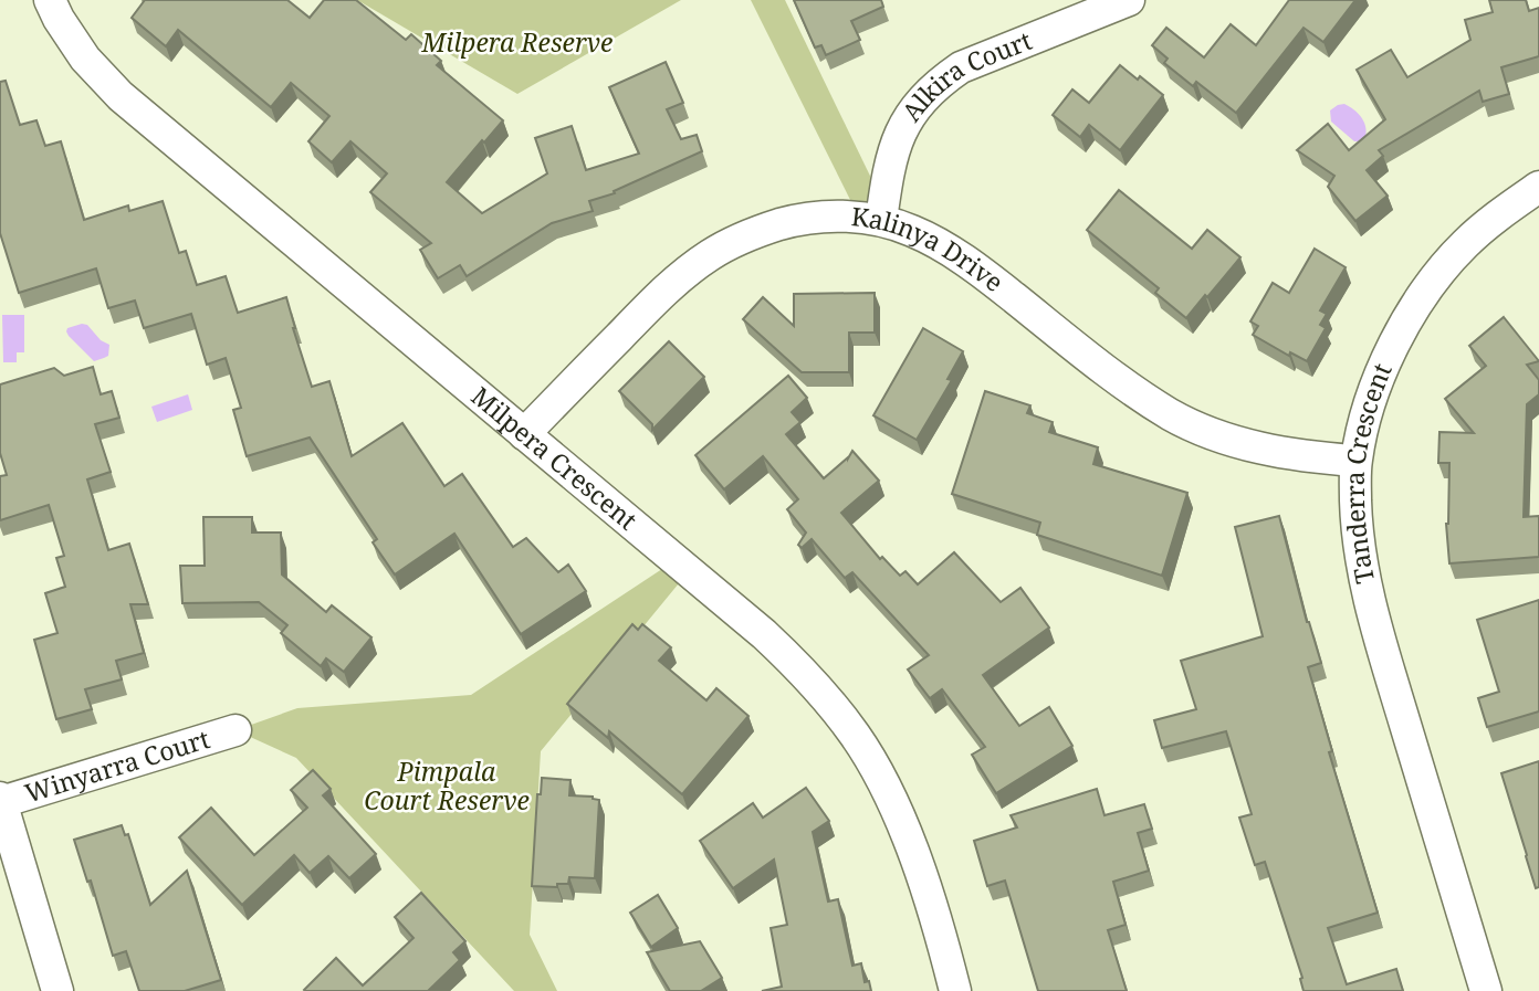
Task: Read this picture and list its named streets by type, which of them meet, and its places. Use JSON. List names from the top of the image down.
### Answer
{
  "streets": {
    "street": [
      "Alkira Court",
      "Kalinya Drive",
      "Milpera Crescent",
      "Tanderra Crescent",
      "Winyarra Court"
    ]
  },
  "crossings": [
    ["Alkira Court", "Kalinya Drive"],
    ["Kalinya Drive", "Milpera Crescent"],
    ["Kalinya Drive", "Tanderra Crescent"]
  ],
  "parks": ["Milpera Reserve", "Pimpala Court Reserve"]
}
